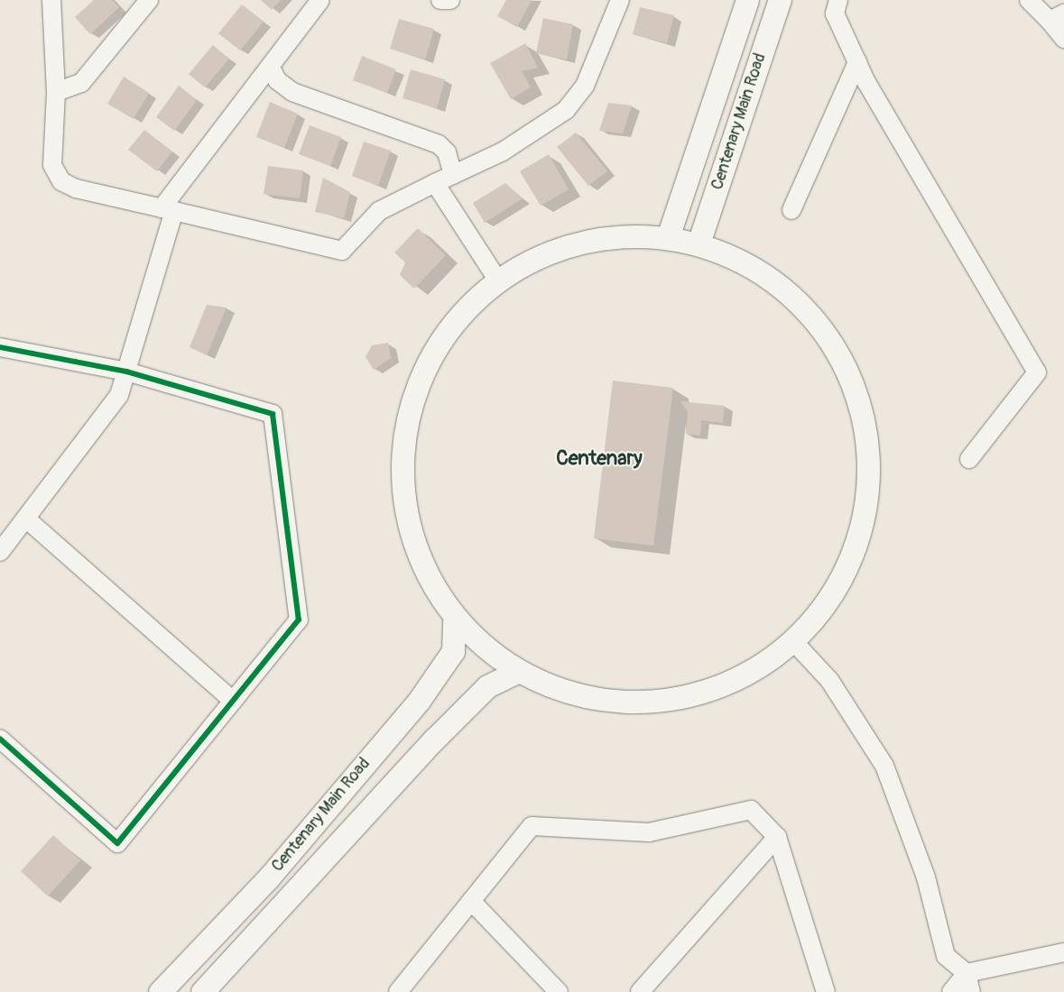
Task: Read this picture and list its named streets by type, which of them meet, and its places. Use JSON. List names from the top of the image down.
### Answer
{
  "streets": {
    "street": ["Centenary Main Road"]
  },
  "districts": ["Centenary"]
}
